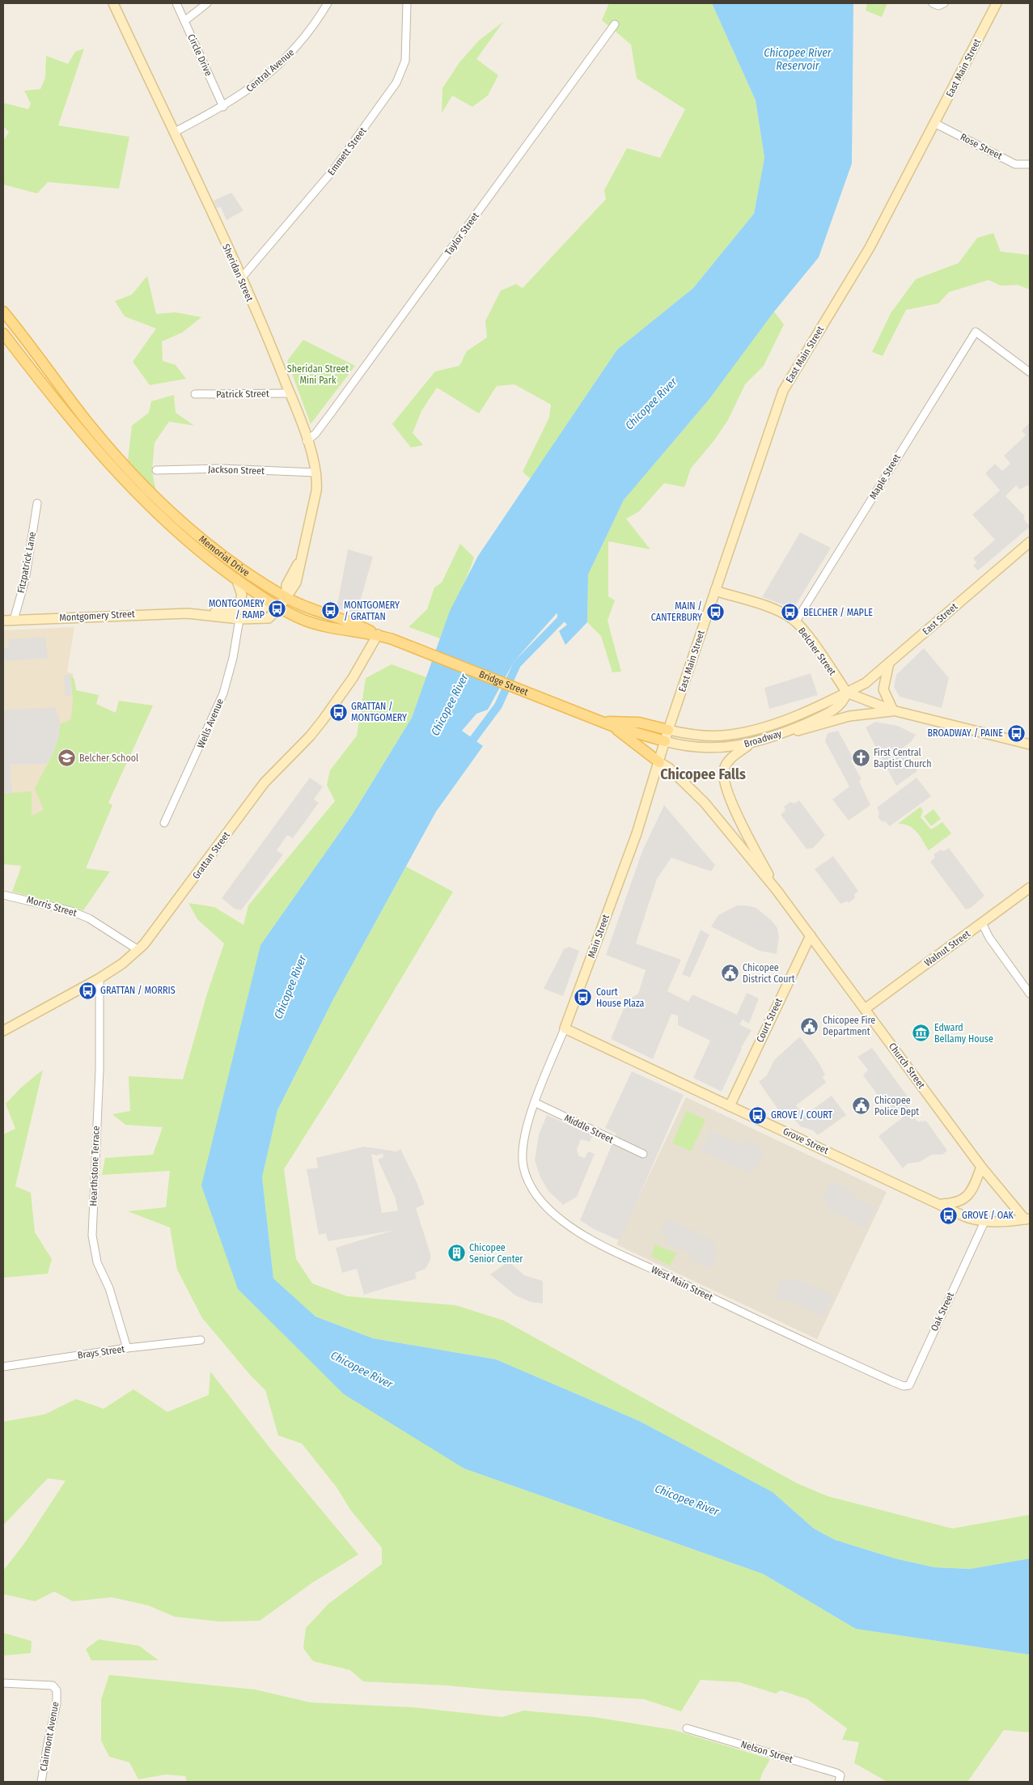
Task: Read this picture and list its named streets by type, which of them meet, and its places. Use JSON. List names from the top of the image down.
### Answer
{
  "streets": {
    "main road": [
      "East Main Street",
      "Sheridan Street",
      "Memorial Drive",
      "Montgomery Street",
      "East Street",
      "Belcher Street",
      "Bridge Street",
      "Broadway",
      "Grattan Street",
      "Main Street",
      "Walnut Street",
      "Court Street",
      "Church Street",
      "Grove Street"
    ],
    "street": [
      "Circle Drive",
      "Central Avenue",
      "Rose Street",
      "Emmett Street",
      "Taylor Street",
      "Patrick Street",
      "Jackson Street",
      "Maple Street",
      "Fitzpatrick Lane",
      "Wells Avenue",
      "Morris Street",
      "Middle Street",
      "Hearthstone Terrace",
      "West Main Street",
      "Oak Street",
      "Brays Street",
      "Clairmont Avenue",
      "Nelson Street"
    ]
  },
  "crossings": [
    ["Circle Drive", "Central Avenue"],
    ["East Main Street", "Rose Street"],
    ["East Main Street", "Belcher Street"],
    ["East Main Street", "Bridge Street"],
    ["East Main Street", "Broadway"],
    ["East Main Street", "Main Street"],
    ["Central Avenue", "Sheridan Street"],
    ["Emmett Street", "Sheridan Street"],
    ["Taylor Street", "Sheridan Street"],
    ["Sheridan Street", "Patrick Street"],
    ["Sheridan Street", "Jackson Street"],
    ["Sheridan Street", "Memorial Drive"],
    ["Maple Street", "Belcher Street"],
    ["Memorial Drive", "Montgomery Street"],
    ["Memorial Drive", "Bridge Street"],
    ["Memorial Drive", "Wells Avenue"],
    ["Memorial Drive", "Grattan Street"],
    ["Fitzpatrick Lane", "Montgomery Street"],
    ["Montgomery Street", "Wells Avenue"],
    ["East Street", "Belcher Street"],
    ["East Street", "Broadway"],
    ["Belcher Street", "Broadway"],
    ["Bridge Street", "Broadway"],
    ["Bridge Street", "Grattan Street"],
    ["Bridge Street", "Main Street"],
    ["Broadway", "Main Street"],
    ["Broadway", "Church Street"],
    ["Grattan Street", "Morris Street"],
    ["Grattan Street", "Hearthstone Terrace"],
    ["Main Street", "Church Street"],
    ["Main Street", "Middle Street"],
    ["Main Street", "Grove Street"],
    ["Main Street", "West Main Street"],
    ["Walnut Street", "Church Street"],
    ["Court Street", "Church Street"],
    ["Court Street", "Grove Street"],
    ["Church Street", "Grove Street"],
    ["Grove Street", "Oak Street"],
    ["Hearthstone Terrace", "Brays Street"],
    ["West Main Street", "Oak Street"]
  ],
  "districts": ["Chicopee Falls"],
  "water": ["Chicopee River Reservoir", "Chicopee River"],
  "parks": ["Sheridan Street Mini Park"],
  "places": {
    "bus stop": [
      "MONTGOMERY / RAMP",
      "MONTGOMERY / GRATTAN",
      "MAIN / CANTERBURY",
      "BELCHER / MAPLE",
      "GRATTAN / MONTGOMERY",
      "BROADWAY / PAINE",
      "GRATTAN / MORRIS",
      "Court House Plaza",
      "GROVE / COURT",
      "GROVE / OAK"
    ],
    "school or university": ["Belcher School"],
    "church": ["First Central Baptist Church"],
    "public building": ["Chicopee District Court", "Chicopee Fire Department", "Chicopee Police Dept"],
    "museum": ["Edward Bellamy House"],
    "building": ["Chicopee Senior Center"]
  }
}
